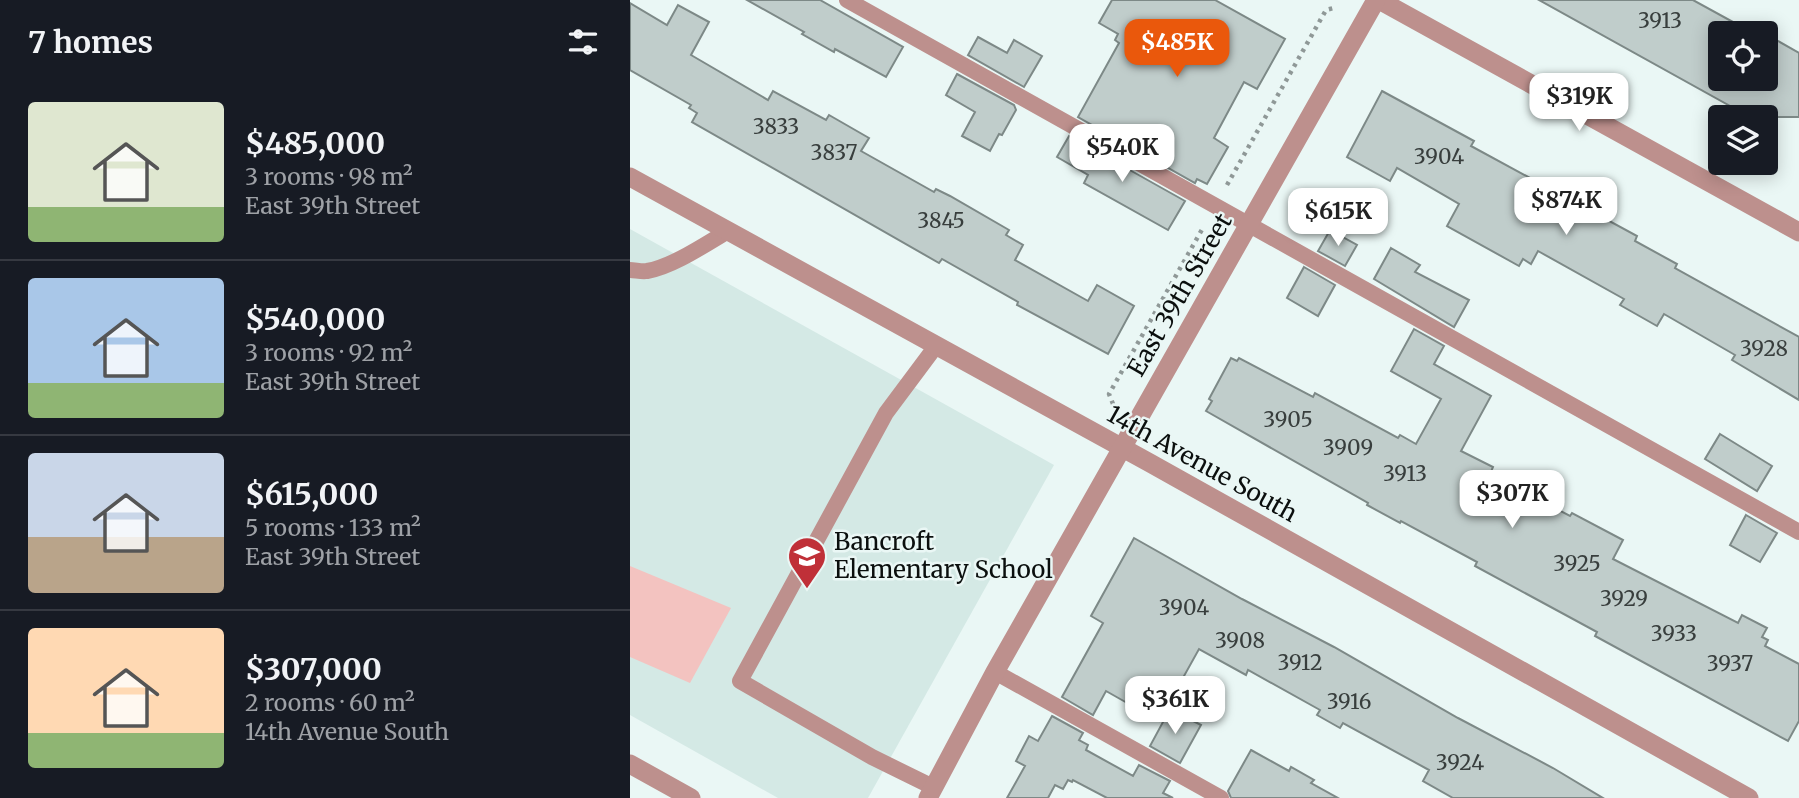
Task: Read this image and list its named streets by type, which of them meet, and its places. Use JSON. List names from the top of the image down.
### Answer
{
  "streets": {
    "street": ["East 39th Street", "14th Avenue South"]
  },
  "crossings": [
    ["East 39th Street", "14th Avenue South"]
  ],
  "places": {
    "school or university": ["Bancroft Elementary School"]
  },
  "house_numbers": [
    "3913",
    "3833",
    "3837",
    "3904",
    "3845",
    "3928",
    "3905",
    "3909",
    "3913",
    "3925",
    "3929",
    "3904",
    "3933",
    "3908",
    "3912",
    "3937",
    "3916",
    "3924"
  ],
  "page": {
    "heading": "7 homes",
    "price": [
      "$485K",
      "$319K",
      "$540K",
      "$874K",
      "$615K",
      "$307K",
      "$361K"
    ],
    "list": [
      {
        "name": "$485,000",
        "note": "3 rooms · 98 m² · East 39th Street"
      },
      {
        "name": "$540,000",
        "note": "3 rooms · 92 m² · East 39th Street"
      },
      {
        "name": "$615,000",
        "note": "5 rooms · 133 m² · East 39th Street"
      },
      {
        "name": "$307,000",
        "note": "2 rooms · 60 m² · 14th Avenue South"
      }
    ]
  }
}
